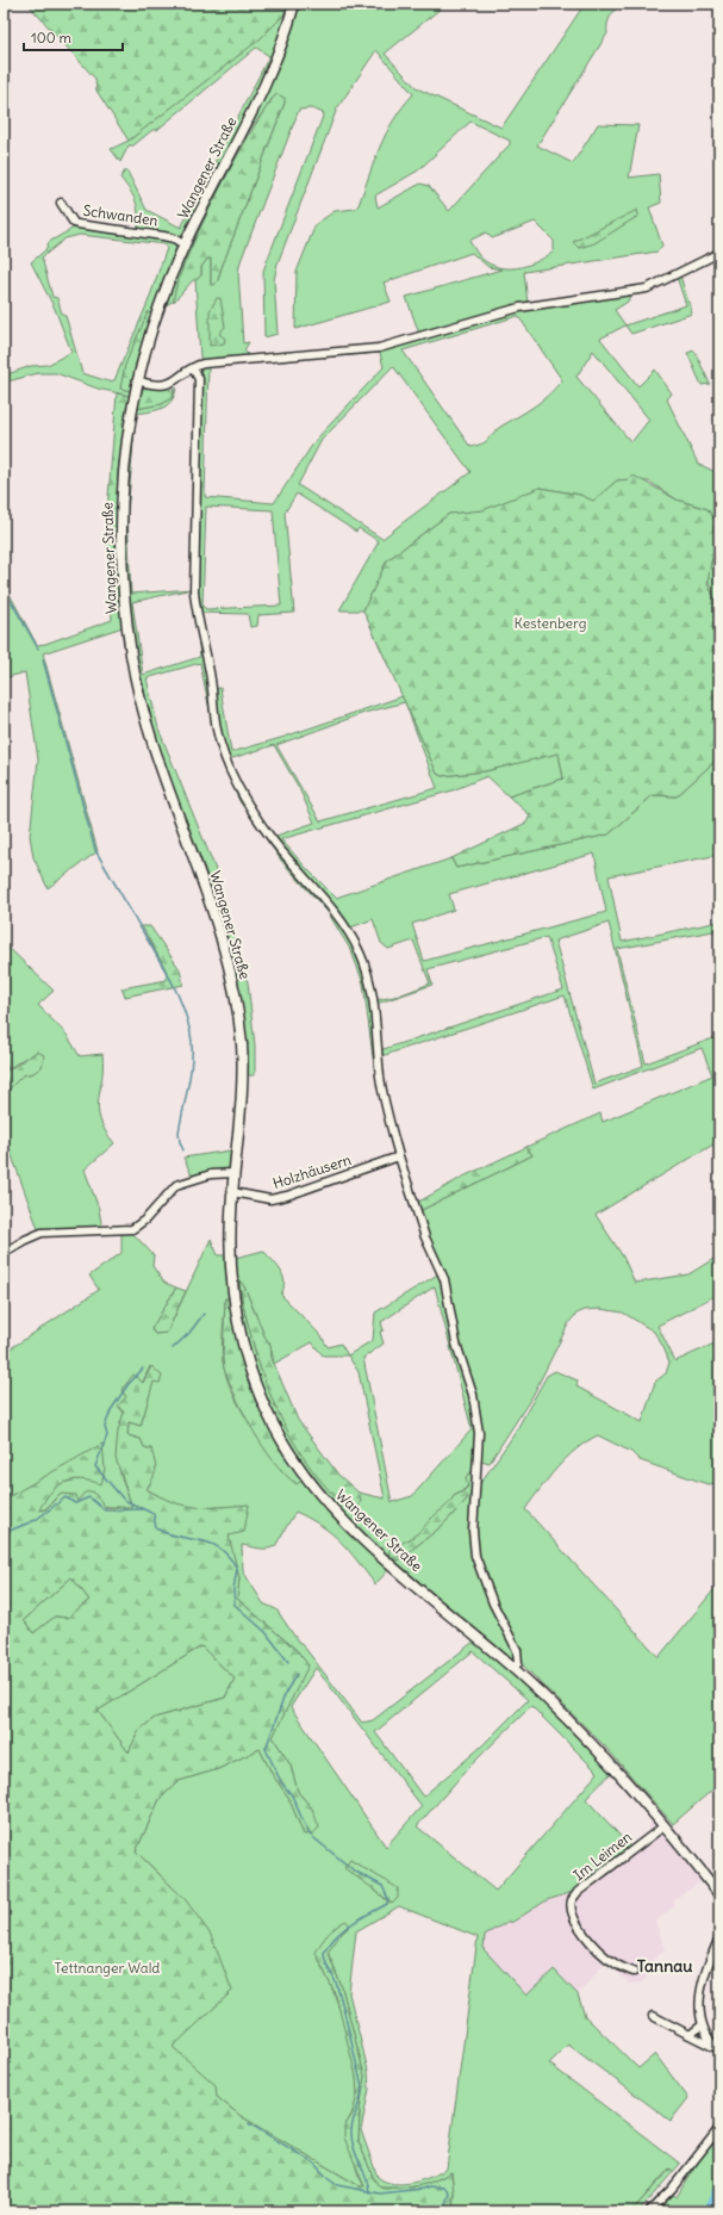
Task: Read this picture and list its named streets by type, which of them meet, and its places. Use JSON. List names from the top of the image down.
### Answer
{
  "streets": {
    "main road": ["Wangener Straße"],
    "street": ["Schwanden", "Holzhäusern", "Im Leimen"]
  },
  "crossings": [
    ["Wangener Straße", "Schwanden"],
    ["Wangener Straße", "Holzhäusern"],
    ["Wangener Straße", "Im Leimen"]
  ],
  "districts": ["Tannau"],
  "parks": ["Kestenberg", "Tettnanger Wald"],
  "scale_bar": "100 m"
}
